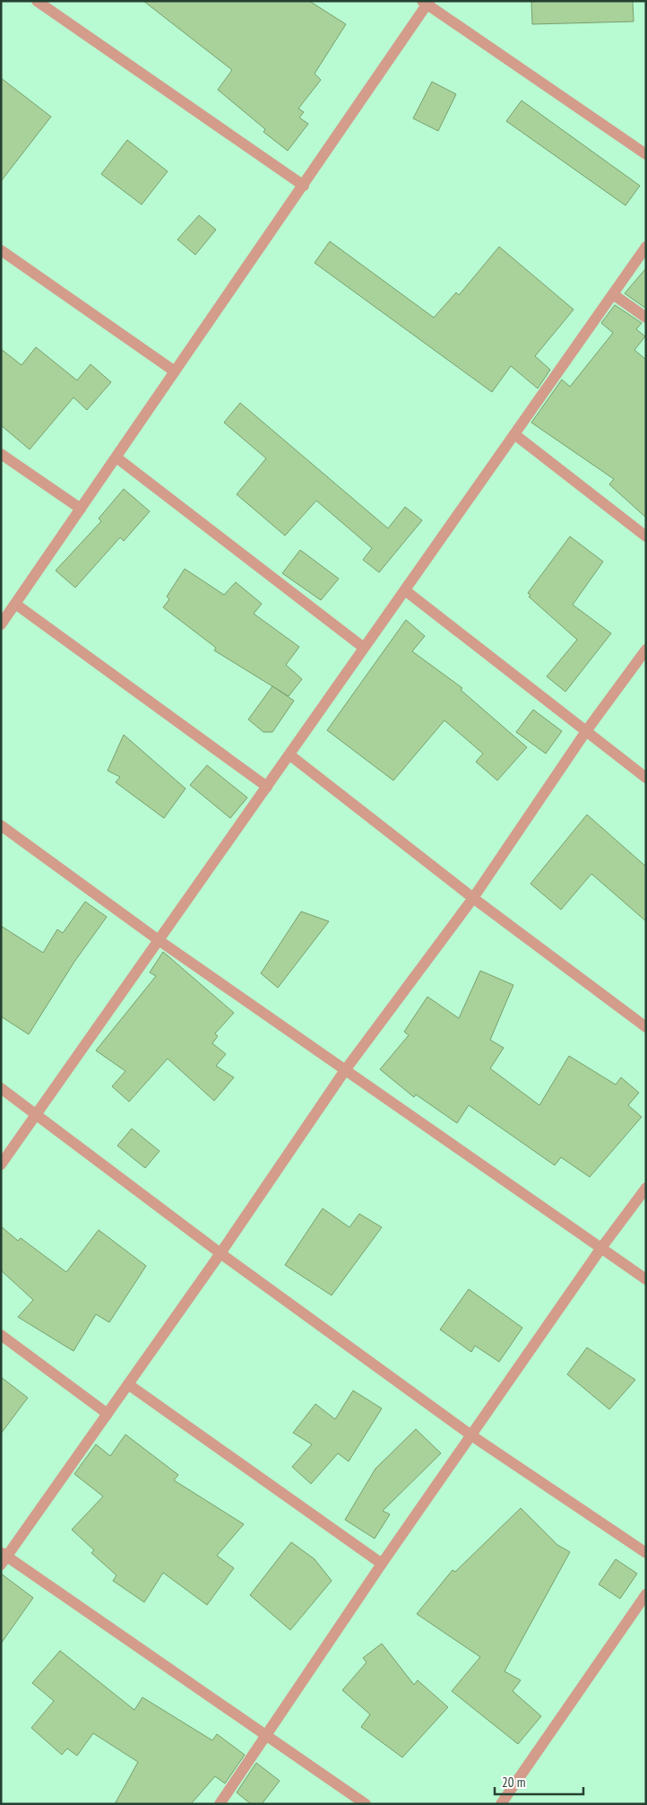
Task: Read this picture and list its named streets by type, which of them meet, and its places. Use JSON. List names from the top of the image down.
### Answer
{
  "scale_bar": "20 m"
}
